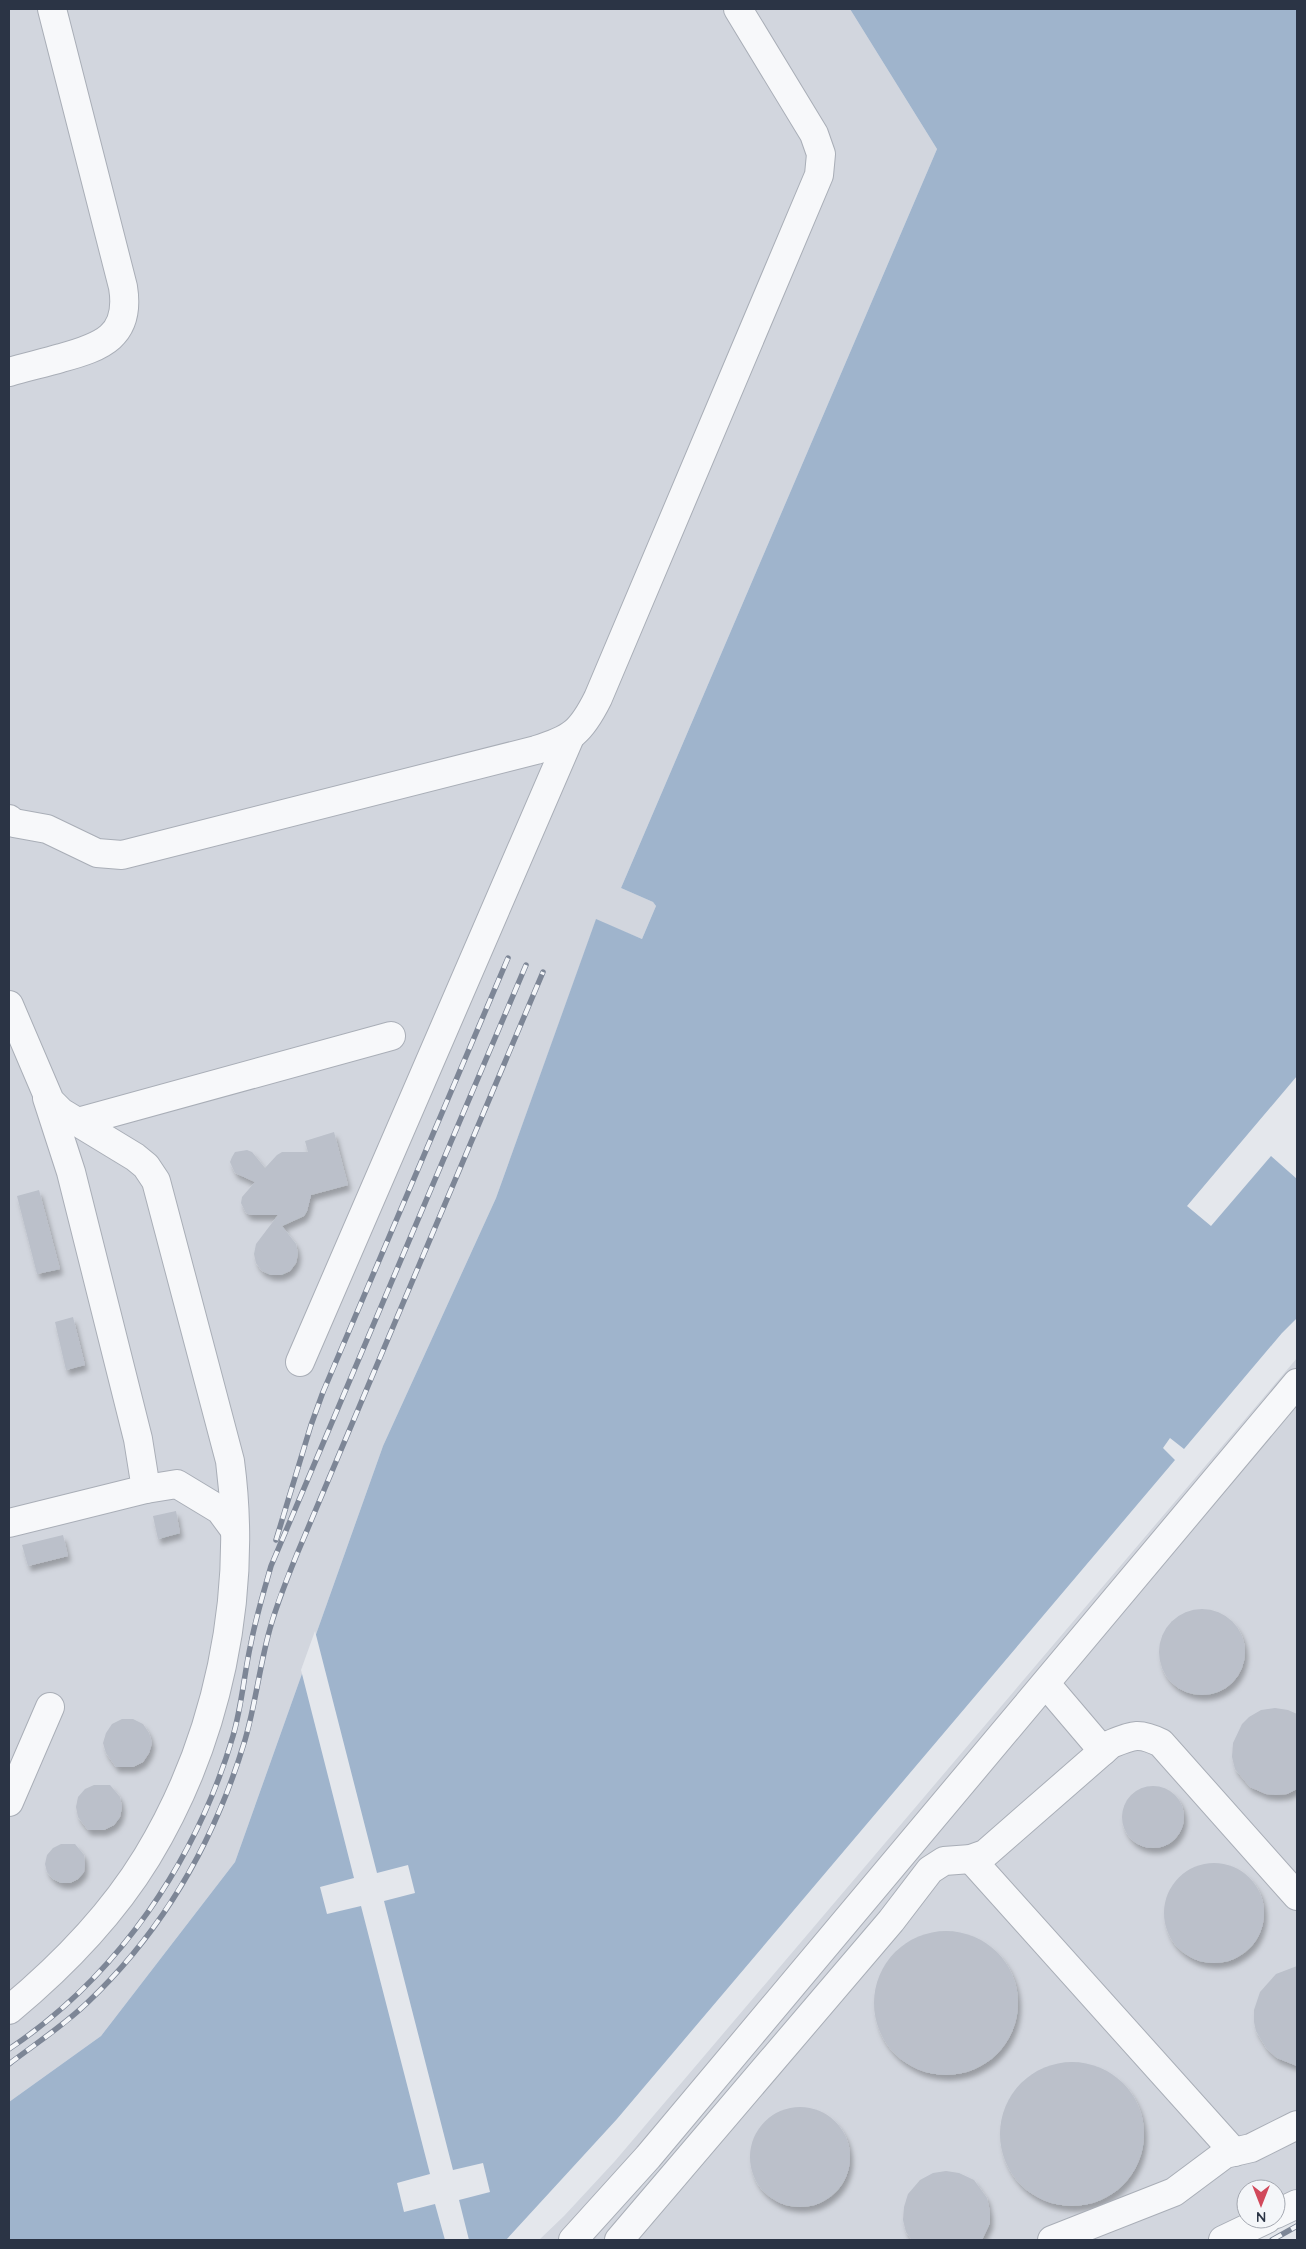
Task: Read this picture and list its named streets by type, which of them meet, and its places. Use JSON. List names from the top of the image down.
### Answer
{
  "north": "bottom"
}
